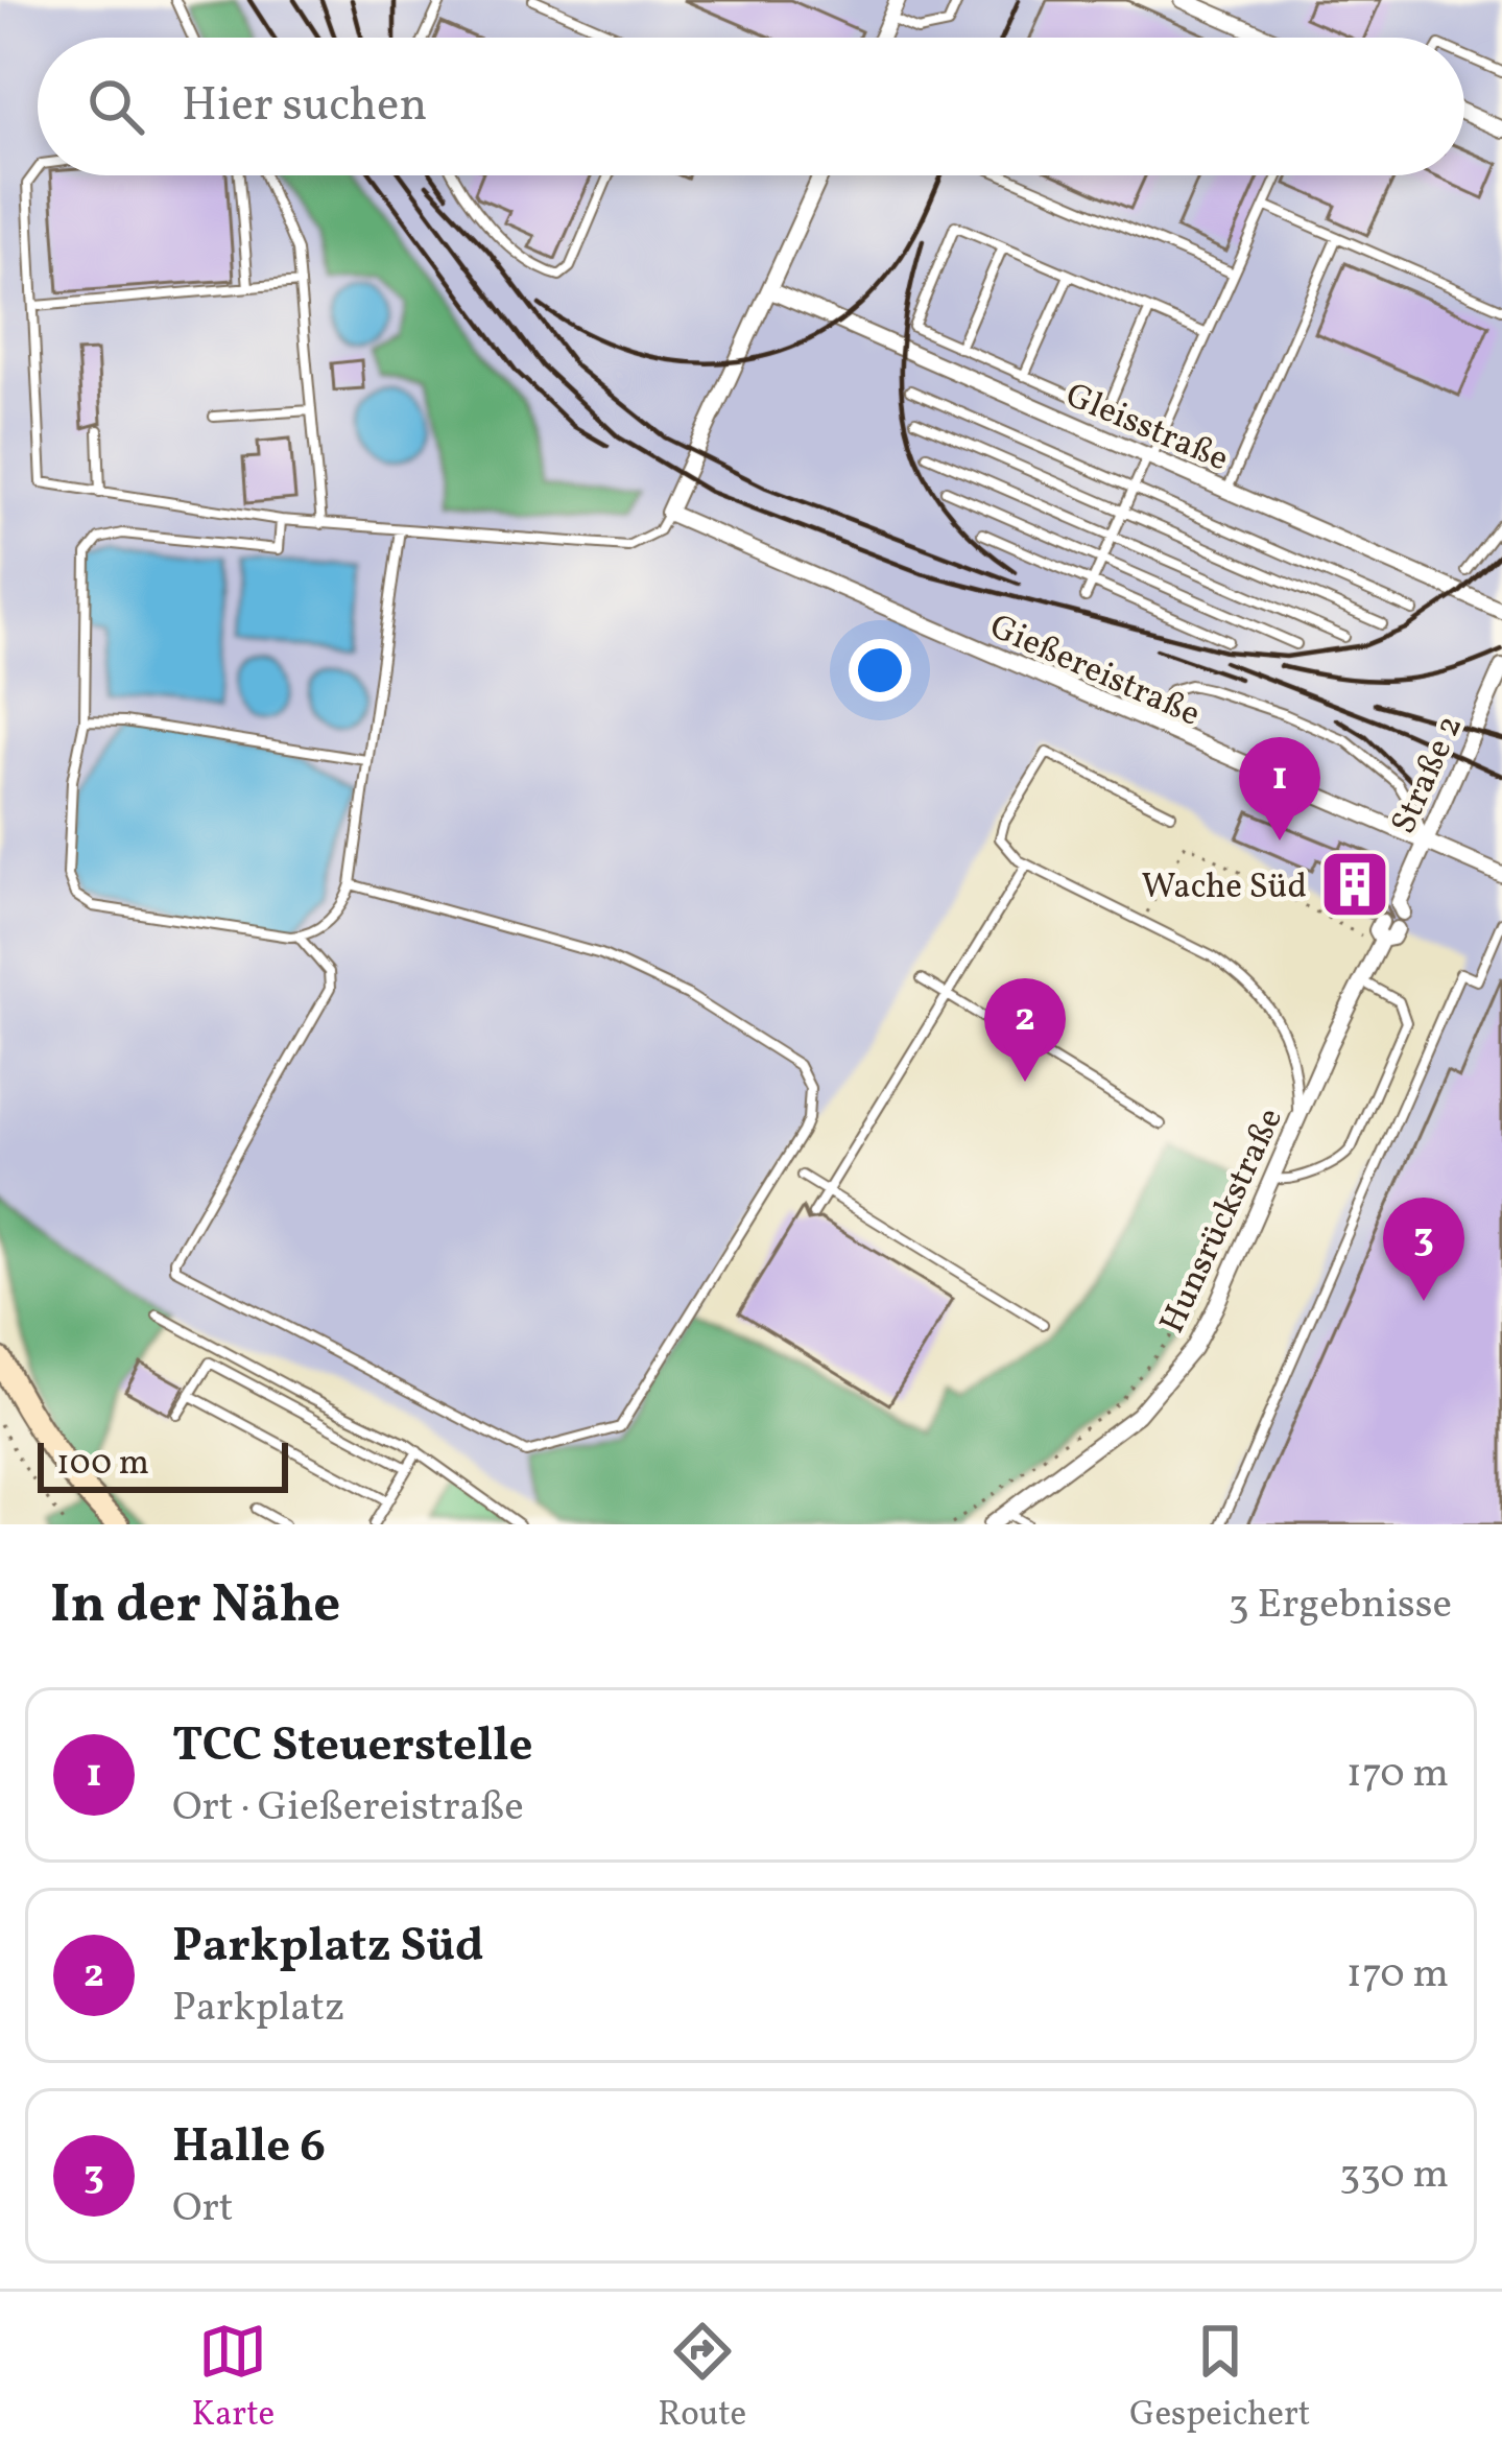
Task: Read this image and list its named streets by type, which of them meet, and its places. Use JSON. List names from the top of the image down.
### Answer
{
  "streets": {
    "street": [
      "Gleisstraße",
      "Gießereistraße",
      "Straße 2",
      "Hunsrückstraße"
    ]
  },
  "crossings": [
    ["Gießereistraße", "Straße 2"],
    ["Straße 2", "Hunsrückstraße"]
  ],
  "places": {
    "building": ["Wache Süd"]
  },
  "scale_bar": "100 m",
  "page": {
    "search": "Hier suchen",
    "pins": ["1", "2", "3"],
    "scale": "100 m",
    "heading": ["In der Nähe", "3 Ergebnisse"],
    "list": [
      {
        "mark": "1",
        "name": "TCC Steuerstelle",
        "note": "Ort · Gießereistraße",
        "value": "170 m"
      },
      {
        "mark": "2",
        "name": "Parkplatz Süd",
        "note": "Parkplatz",
        "value": "170 m"
      },
      {
        "mark": "3",
        "name": "Halle 6",
        "note": "Ort",
        "value": "330 m"
      }
    ],
    "nav": ["Karte", "Route", "Gespeichert"]
  }
}
